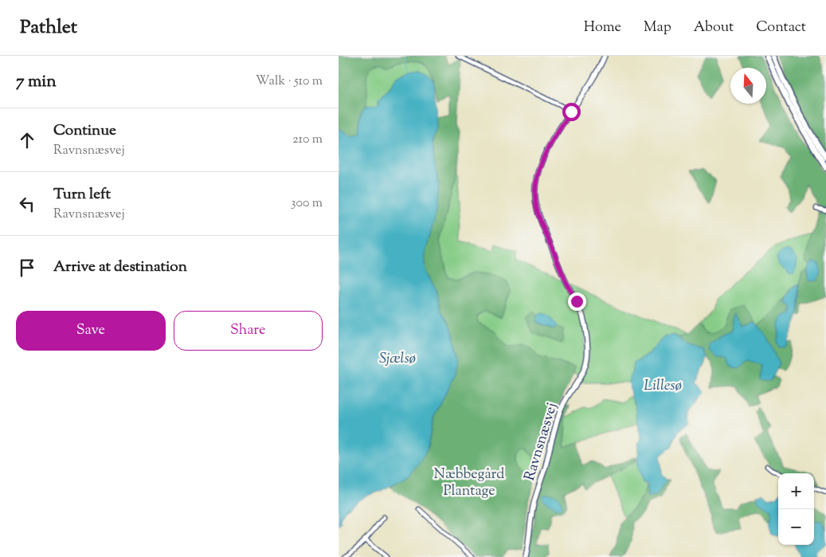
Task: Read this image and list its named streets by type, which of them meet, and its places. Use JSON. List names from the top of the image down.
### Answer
{
  "streets": {
    "main road": ["Ravnsnæsvej"]
  },
  "water": ["Sjælsø", "Lillesø"],
  "parks": ["Næbbegård Plantage"],
  "north": "top",
  "page": {
    "header": "Pathlet",
    "nav": [
      "Home",
      "Map",
      "About",
      "Contact"
    ],
    "heading": ["7 min", "Walk · 510 m"],
    "list": [
      ["Continue", "Ravnsnæsvej", "210 m"],
      ["Turn left", "Ravnsnæsvej", "300 m"],
      "Arrive at destination"
    ],
    "buttons": ["Save", "Share"],
    "map_buttons": ["+", "−"]
  }
}
